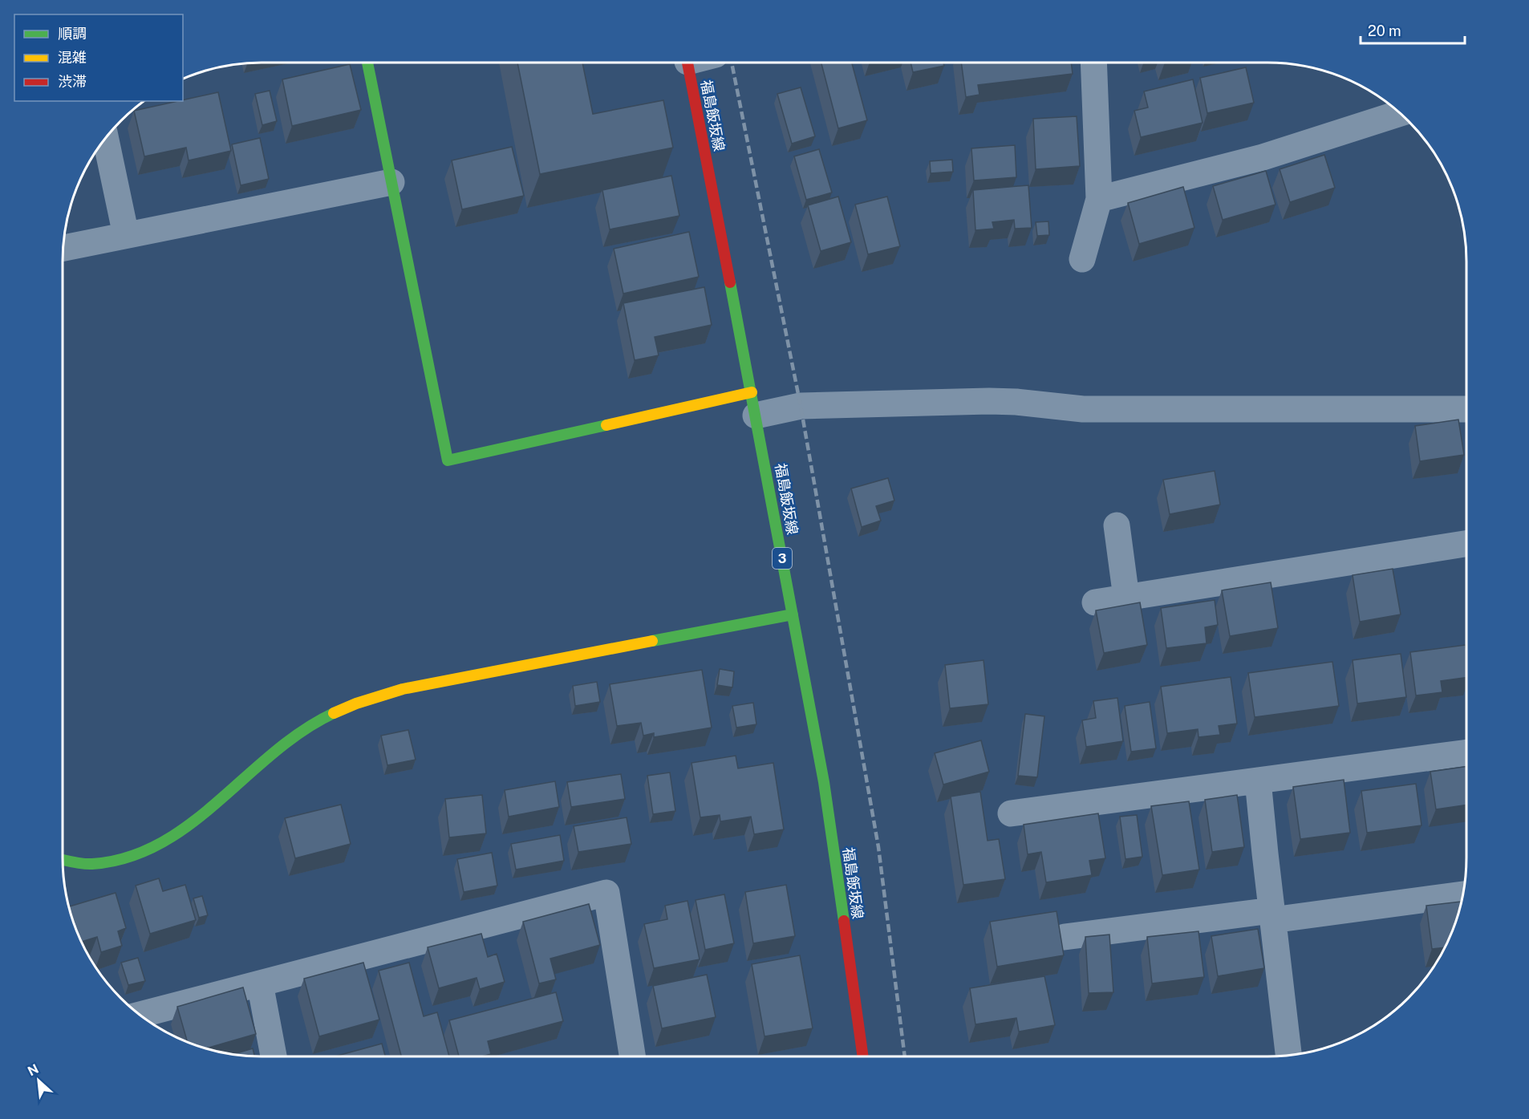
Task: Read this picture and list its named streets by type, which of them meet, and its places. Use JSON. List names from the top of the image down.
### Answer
{
  "streets": {
    "street": ["福島飯坂線", "3"]
  },
  "legend": ["順調", "混雑", "渋滞"],
  "scale_bar": "20 m",
  "north": "top left"
}
